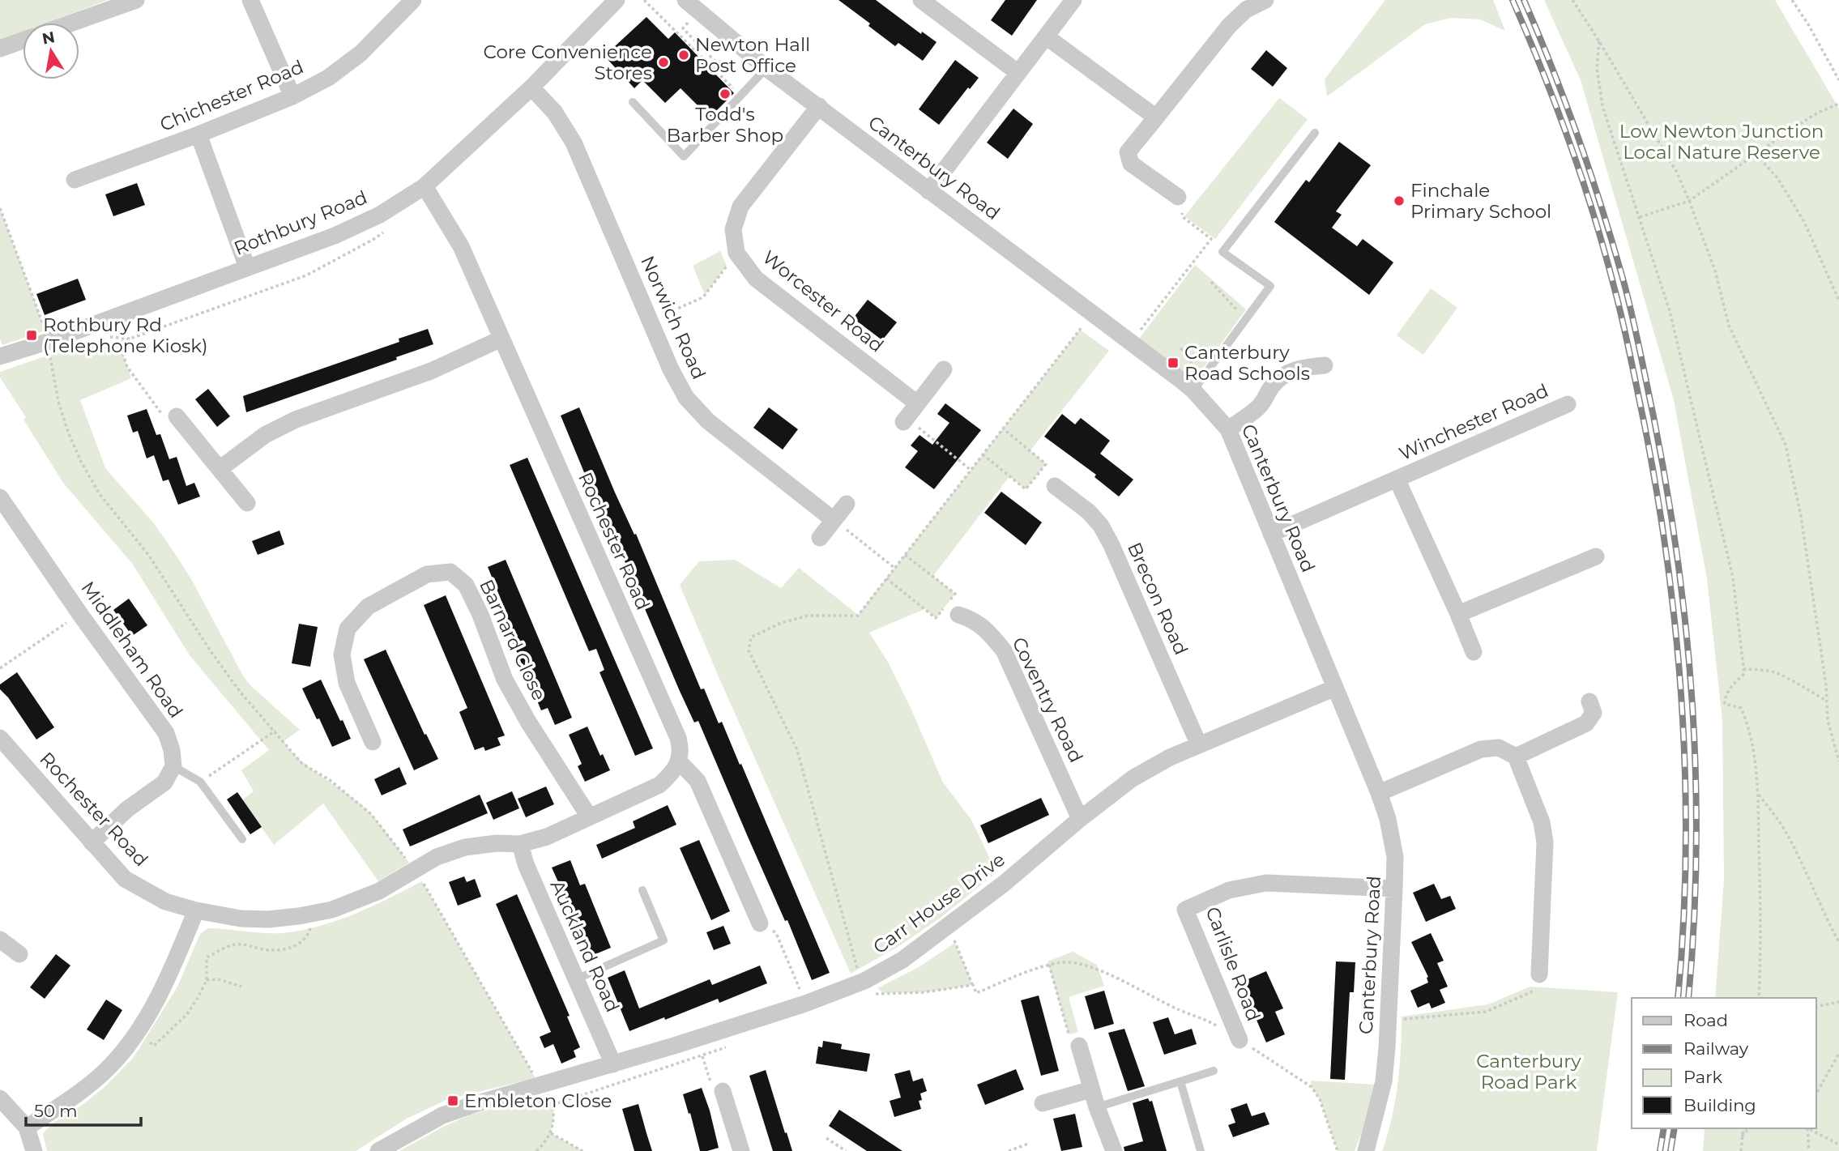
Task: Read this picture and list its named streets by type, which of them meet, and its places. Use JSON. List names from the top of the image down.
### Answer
{
  "streets": {
    "street": [
      "Chichester Road",
      "Canterbury Road",
      "Rothbury Road",
      "Worcester Road",
      "Norwich Road",
      "Winchester Road",
      "Rochester Road",
      "Brecon Road",
      "Barnard Close",
      "Middleham Road",
      "Coventry Road",
      "Carr House Drive",
      "Auckland Road",
      "Carlisle Road"
    ]
  },
  "crossings": [
    ["Canterbury Road", "Worcester Road"],
    ["Canterbury Road", "Winchester Road"],
    ["Canterbury Road", "Carr House Drive"],
    ["Canterbury Road", "Carlisle Road"],
    ["Rothbury Road", "Norwich Road"],
    ["Rothbury Road", "Rochester Road"],
    ["Rochester Road", "Auckland Road"],
    ["Brecon Road", "Carr House Drive"],
    ["Coventry Road", "Carr House Drive"],
    ["Carr House Drive", "Auckland Road"]
  ],
  "parks": ["Low Newton Junction Local Nature Reserve", "Canterbury Road Park"],
  "places": {
    "other": [
      "Newton Hall Post Office",
      "Core Convenience Stores",
      "Todd's Barber Shop",
      "Finchale Primary School"
    ],
    "transit": ["Rothbury Rd (Telephone Kiosk)", "Canterbury Road Schools", "Embleton Close"]
  },
  "legend": [
    "Road",
    "Railway",
    "Park",
    "Building"
  ],
  "scale_bar": "50 m",
  "north": "top"
}
